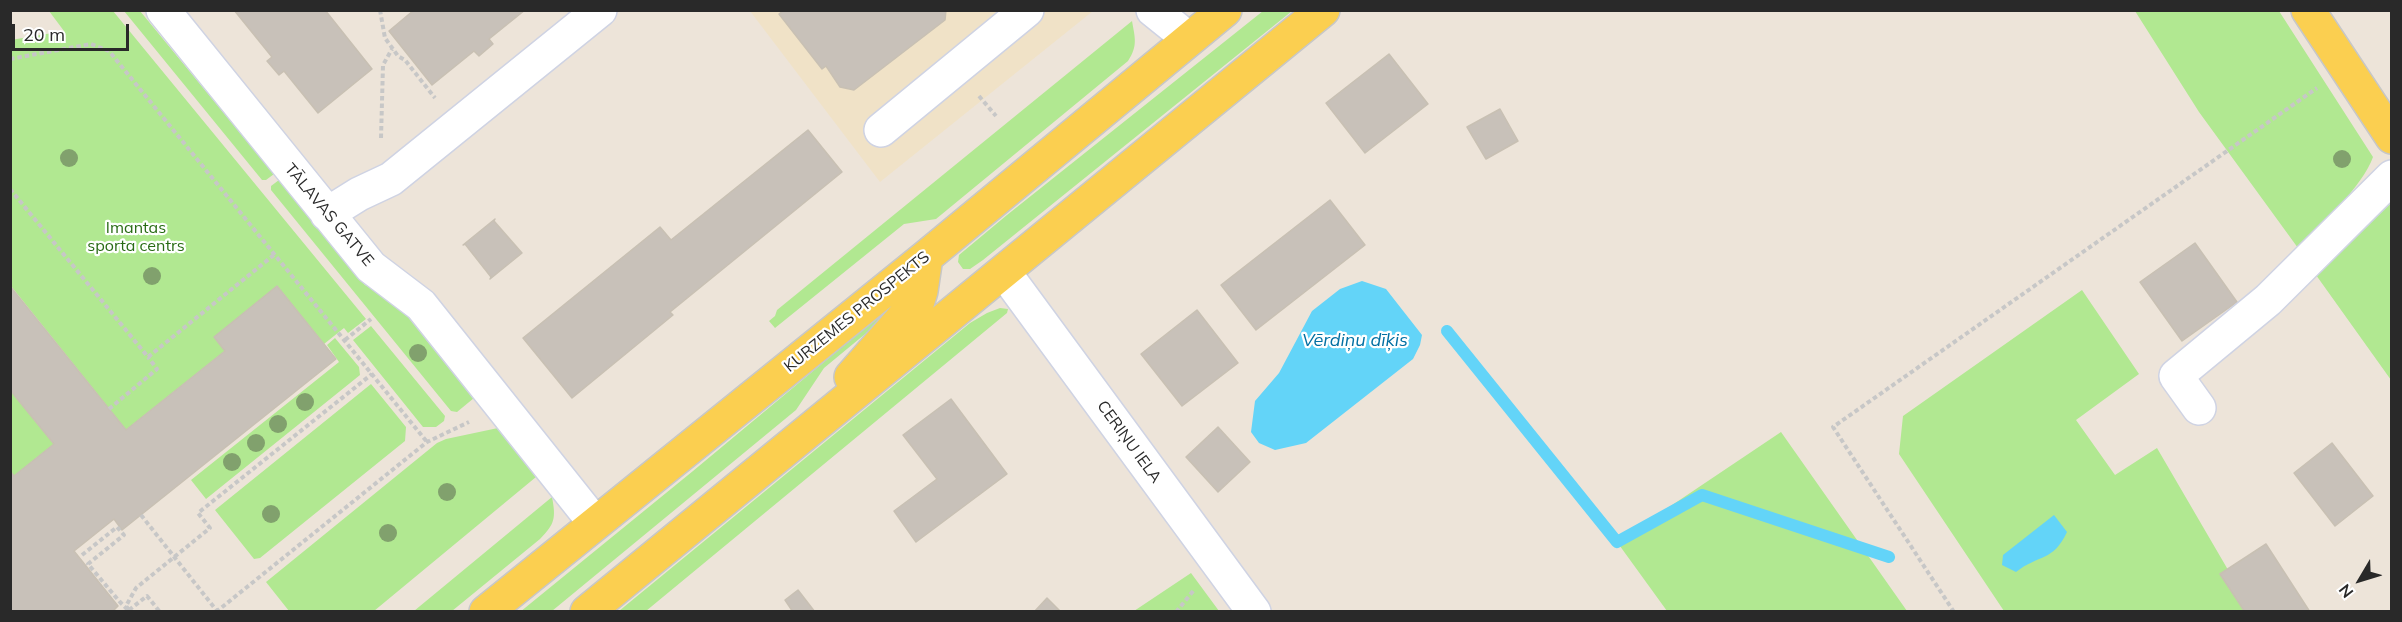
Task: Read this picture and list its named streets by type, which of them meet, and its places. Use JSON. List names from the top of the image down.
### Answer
{
  "streets": {
    "main road": ["KURZEMES PROSPEKTS"],
    "street": ["TĀLAVAS GATVE", "CERIŅU IELA"]
  },
  "crossings": [
    ["TĀLAVAS GATVE", "KURZEMES PROSPEKTS"]
  ],
  "water": ["Vērdiņu dīķis"],
  "parks": ["Imantas sporta centrs"],
  "scale_bar": "20 m",
  "north": "bottom left"
}
